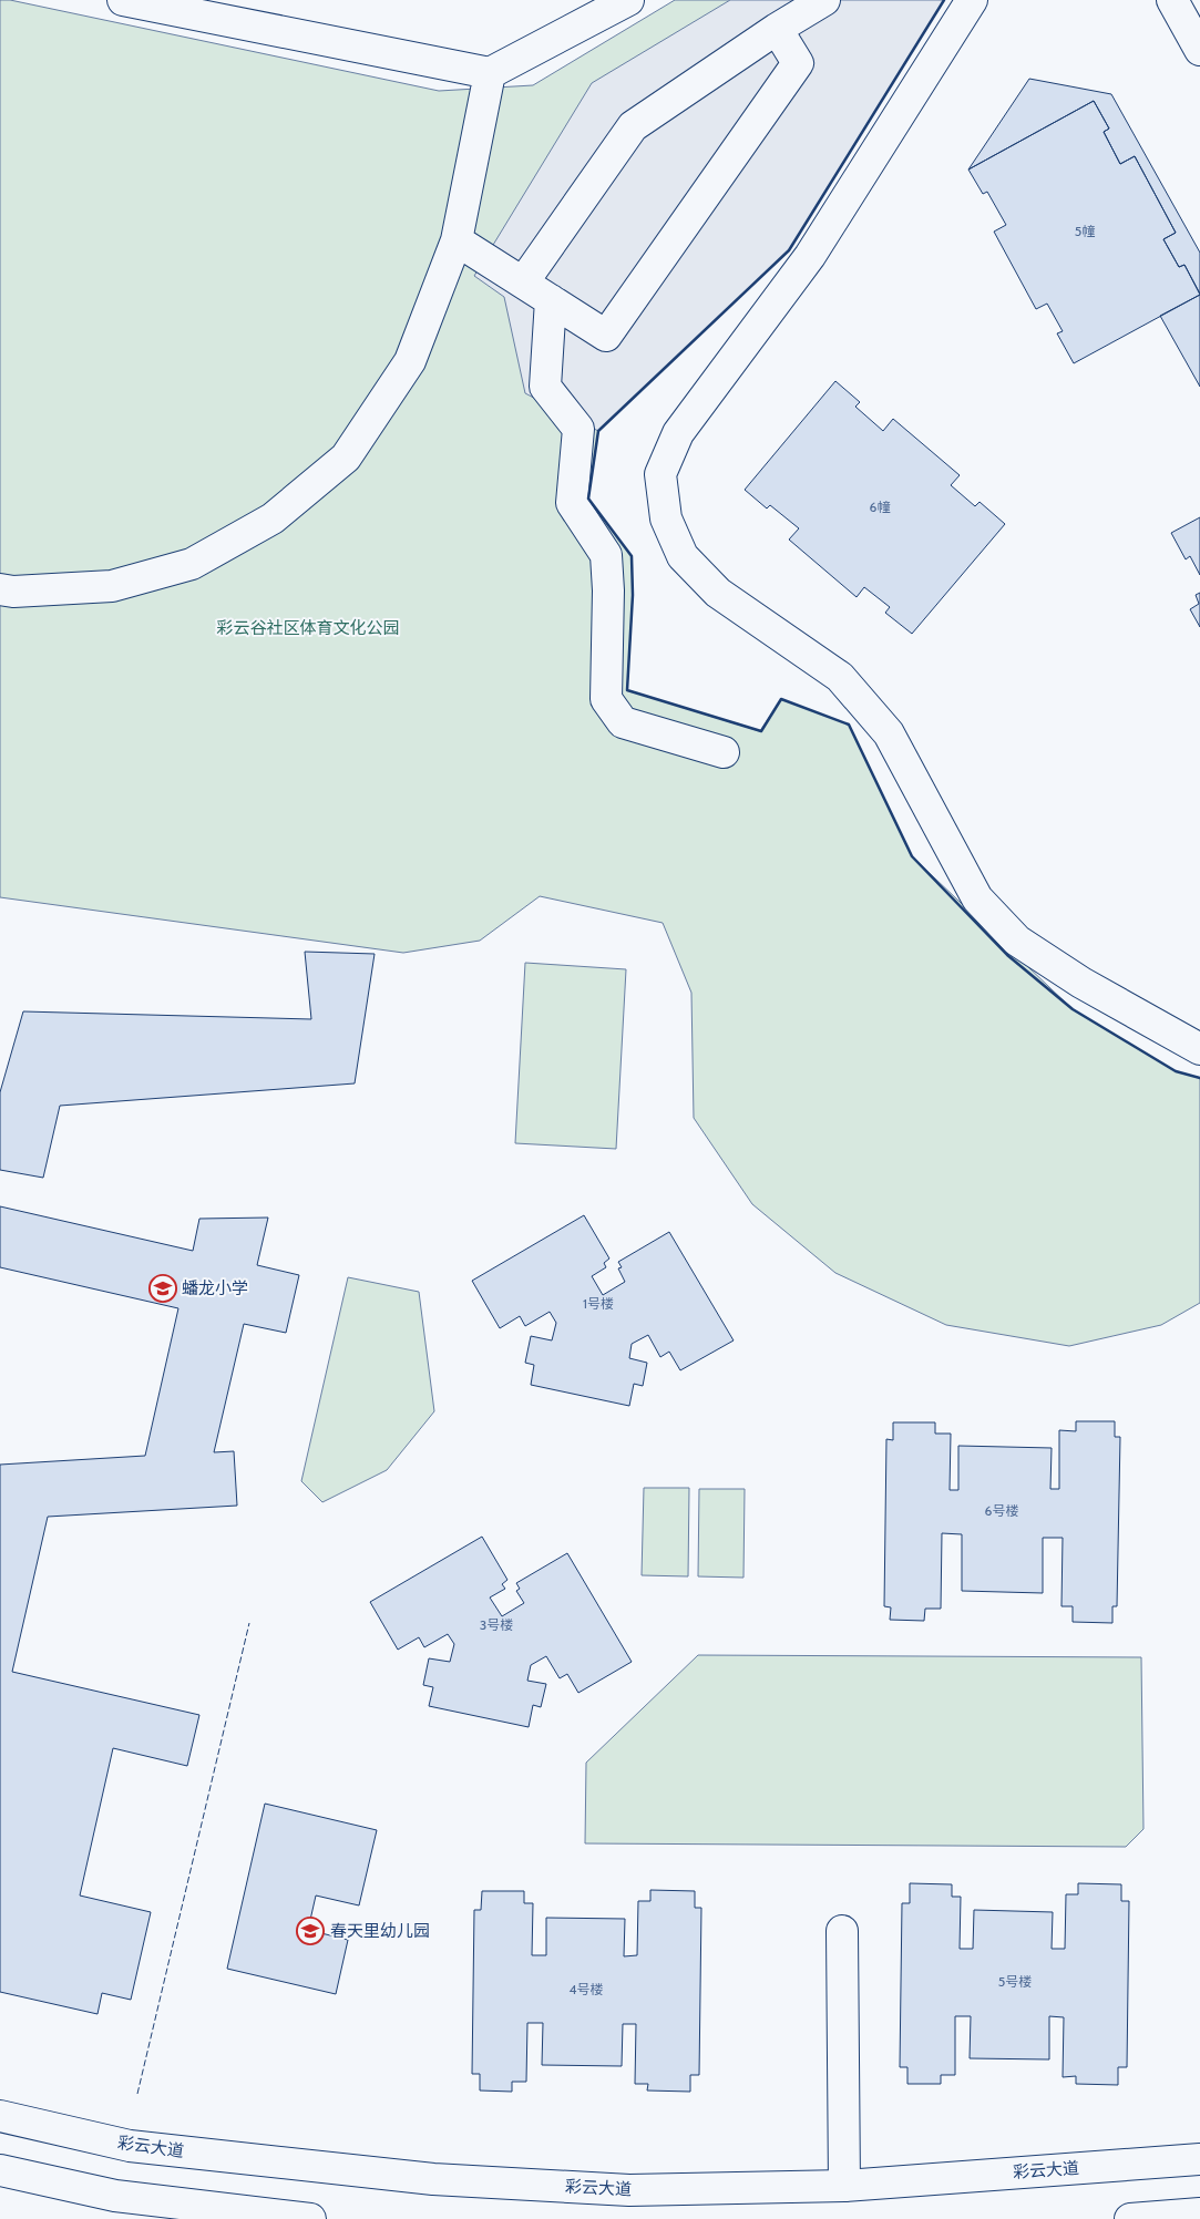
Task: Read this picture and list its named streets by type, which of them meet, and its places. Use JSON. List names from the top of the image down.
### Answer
{
  "streets": {
    "main road": ["彩云大道"]
  },
  "parks": ["彩云谷社区体育文化公园"],
  "places": {
    "school or university": ["蟠龙小学", "春天里幼儿园"]
  },
  "house_numbers": [
    "5幢",
    "6幢",
    "1号楼",
    "6号楼",
    "3号楼",
    "5号楼",
    "4号楼"
  ]
}
